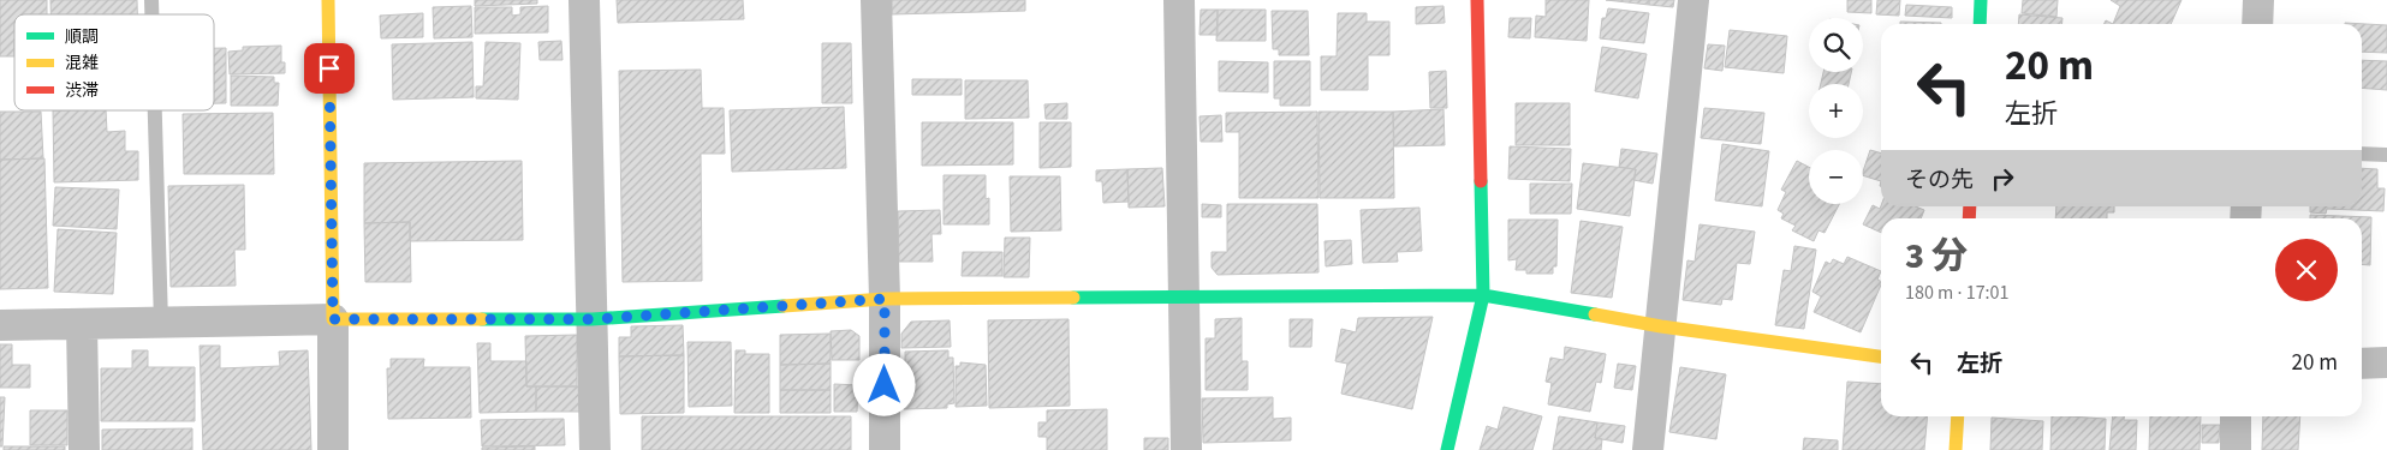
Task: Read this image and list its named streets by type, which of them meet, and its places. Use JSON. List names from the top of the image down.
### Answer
{
  "legend": ["順調", "混雑", "渋滞"],
  "page": {
    "map_buttons": ["+", "−"],
    "turn": ["20 m", "左折"],
    "then": "その先",
    "heading": ["3 分", "180 m · 17:01"],
    "list": [
      {
        "name": "左折",
        "value": "20 m"
      }
    ]
  }
}
